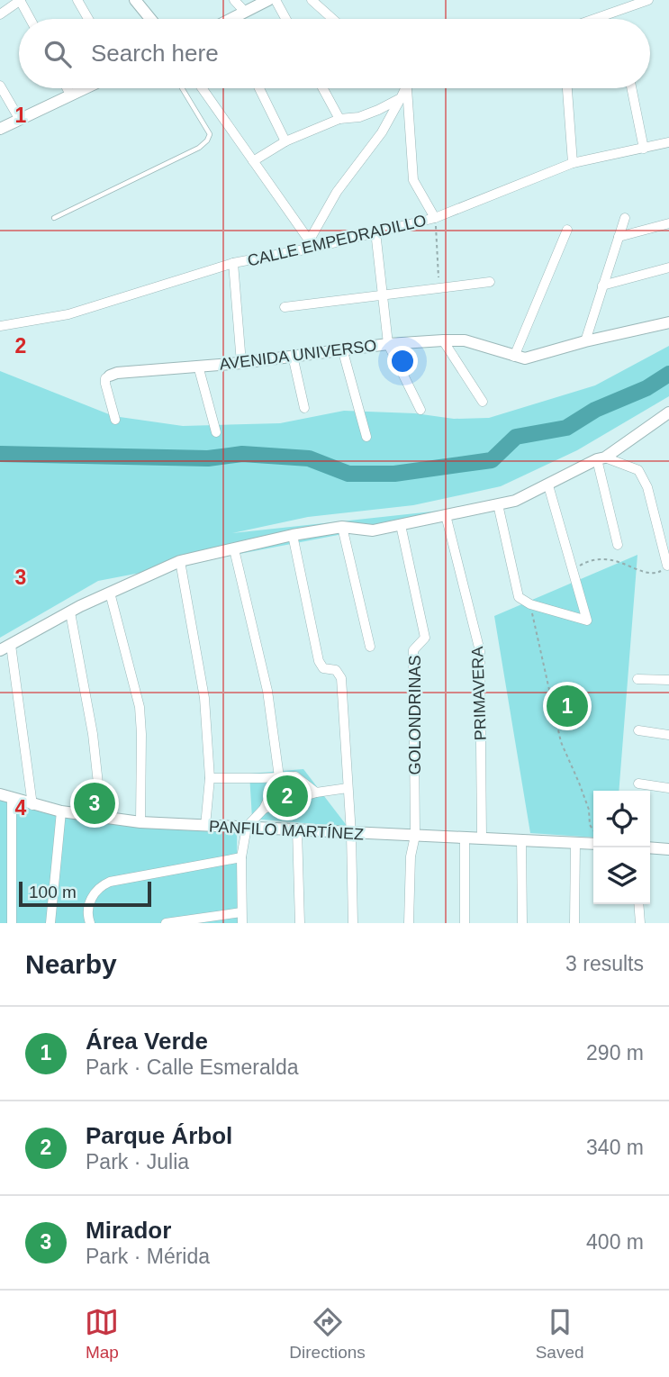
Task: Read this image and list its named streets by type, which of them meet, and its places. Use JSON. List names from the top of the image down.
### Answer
{
  "streets": {
    "street": [
      "CALLE EMPEDRADILLO",
      "AVENIDA UNIVERSO",
      "PRIMAVERA",
      "GOLONDRINAS",
      "PANFILO MARTÍNEZ"
    ]
  },
  "crossings": [
    ["PRIMAVERA", "PANFILO MARTÍNEZ"],
    ["GOLONDRINAS", "PANFILO MARTÍNEZ"]
  ],
  "scale_bar": "100 m",
  "page": {
    "search": "Search here",
    "pins": ["1", "2", "3"],
    "scale": "100 m",
    "heading": ["Nearby", "3 results"],
    "list": [
      {
        "mark": "1",
        "name": "Área Verde",
        "note": "Park · Calle Esmeralda",
        "value": "290 m"
      },
      {
        "mark": "2",
        "name": "Parque Árbol",
        "note": "Park · Julia",
        "value": "340 m"
      },
      {
        "mark": "3",
        "name": "Mirador",
        "note": "Park · Mérida",
        "value": "400 m"
      }
    ],
    "nav": ["Map", "Directions", "Saved"]
  },
  "grid": {
    "rows": [
      "1",
      "2",
      "3",
      "4"
    ]
  }
}
